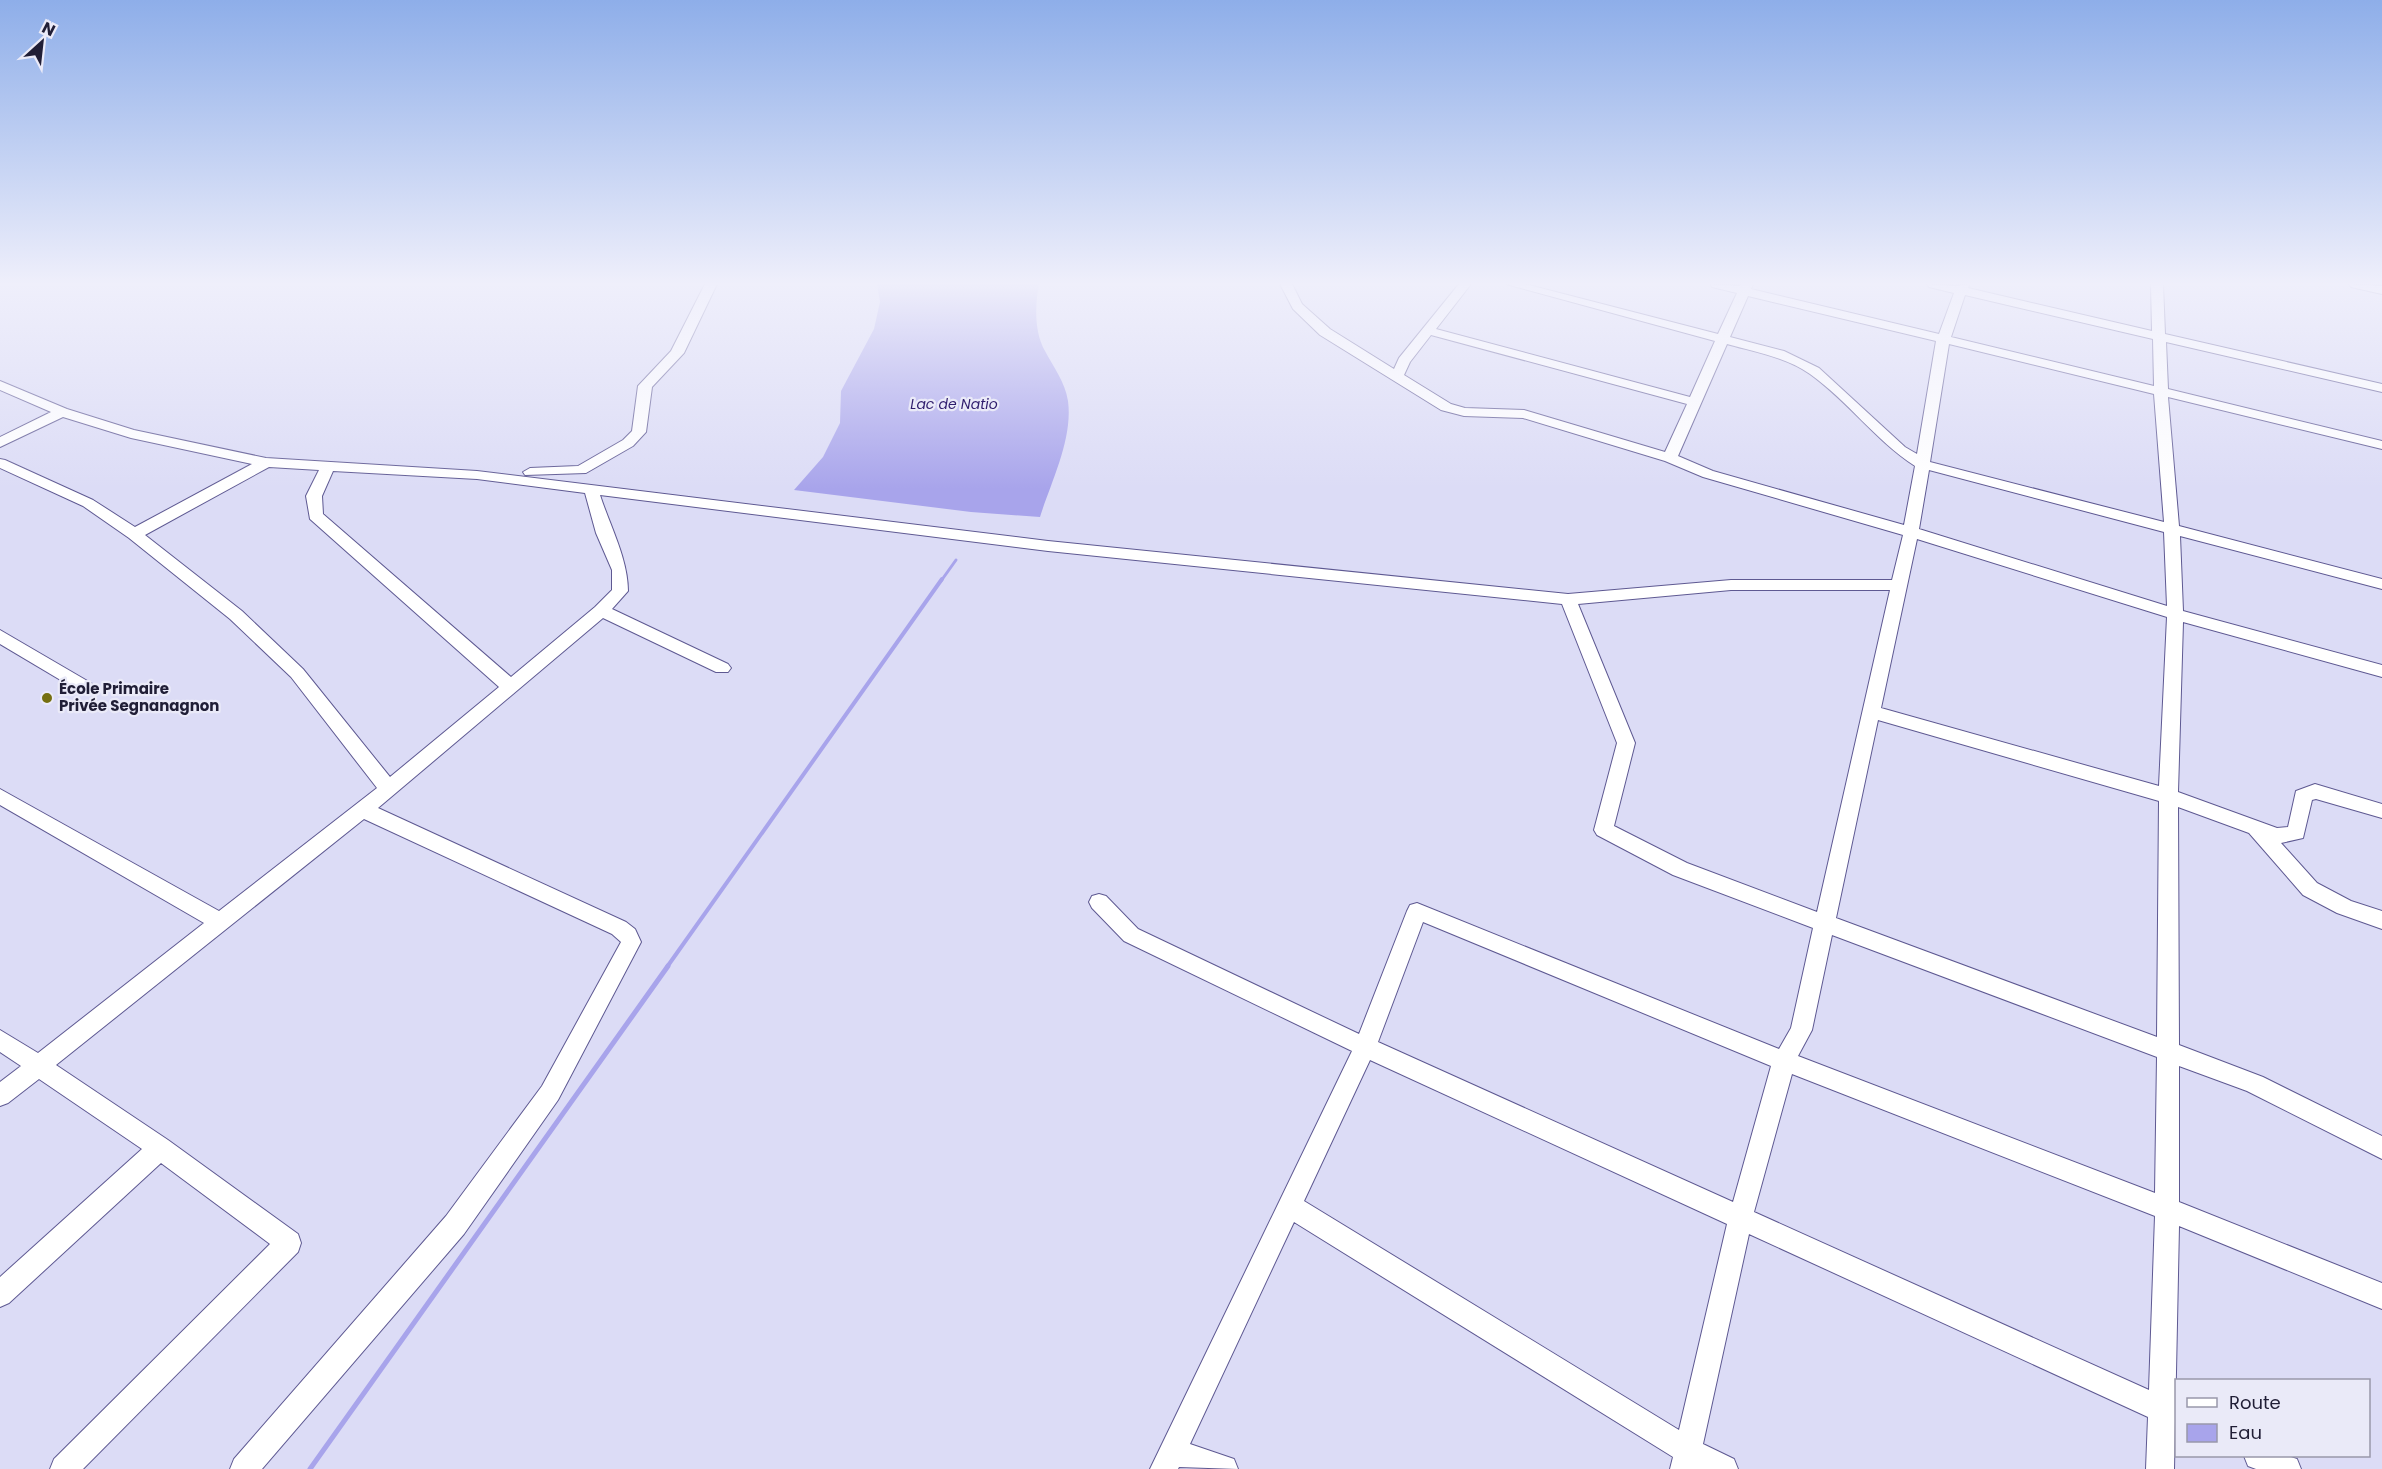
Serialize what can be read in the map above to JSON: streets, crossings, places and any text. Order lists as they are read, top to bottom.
{
  "water": ["Lac de Natio"],
  "places": ["École Primaire Privée Segnanagnon"],
  "legend": ["Route", "Eau"],
  "north": "top right"
}
